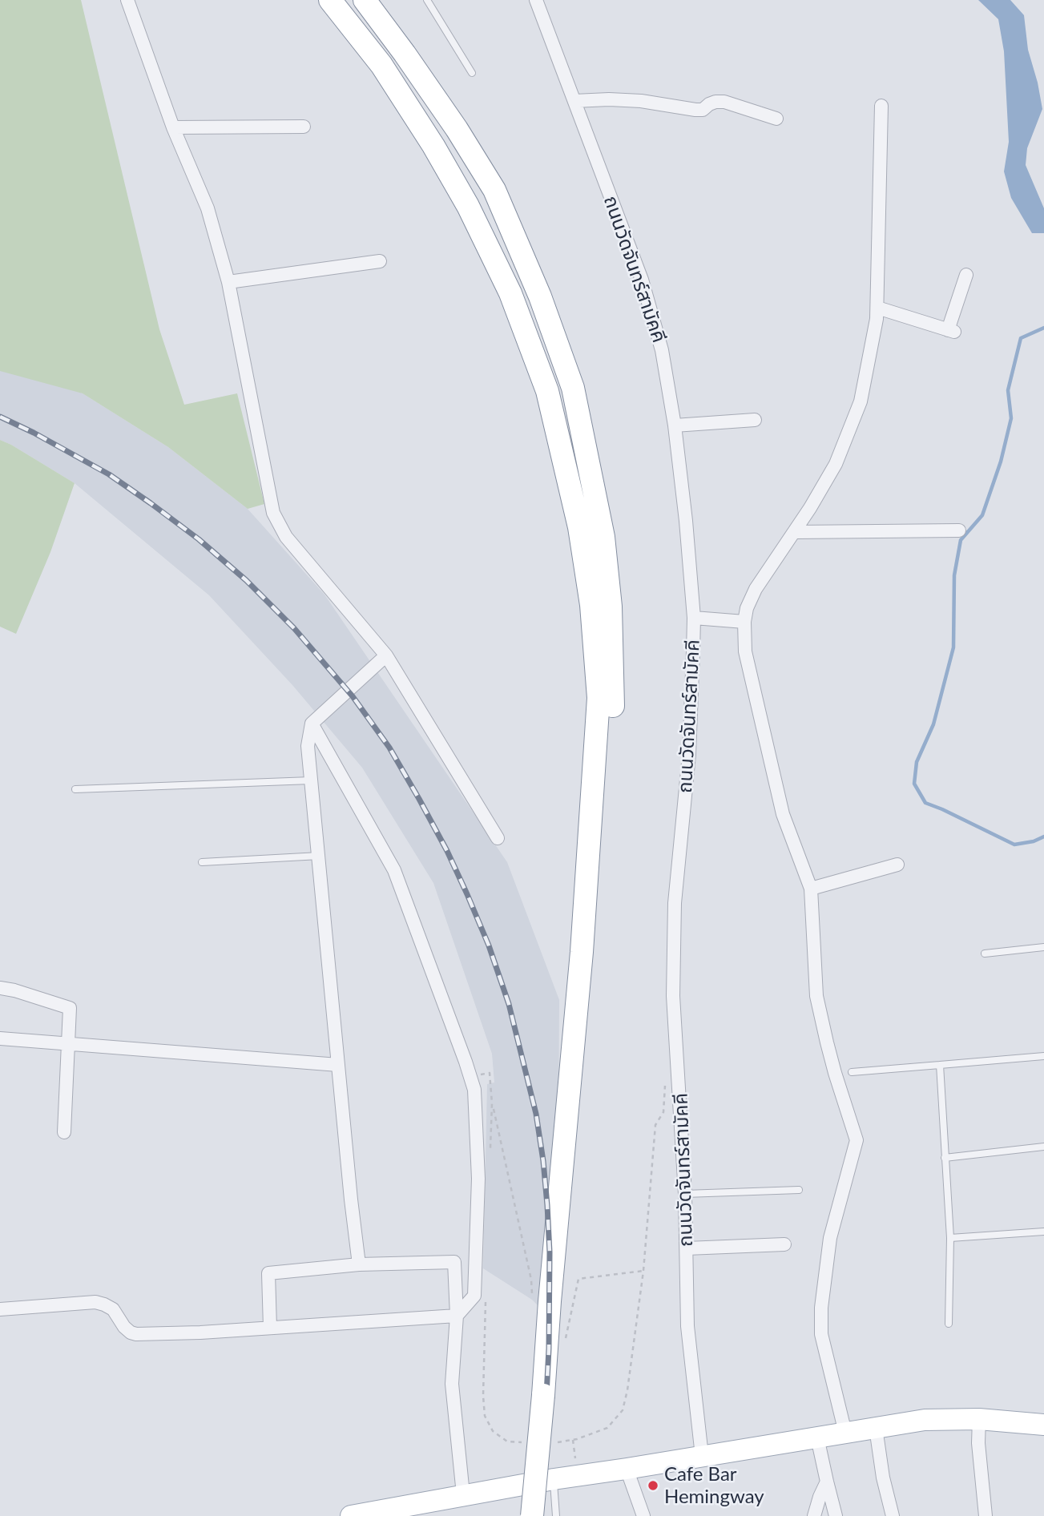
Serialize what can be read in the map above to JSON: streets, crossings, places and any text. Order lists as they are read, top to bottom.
{
  "streets": {
    "street": ["ถนนวัดจันทร์สามัคคี"]
  },
  "places": ["Cafe Bar Hemingway"]
}
